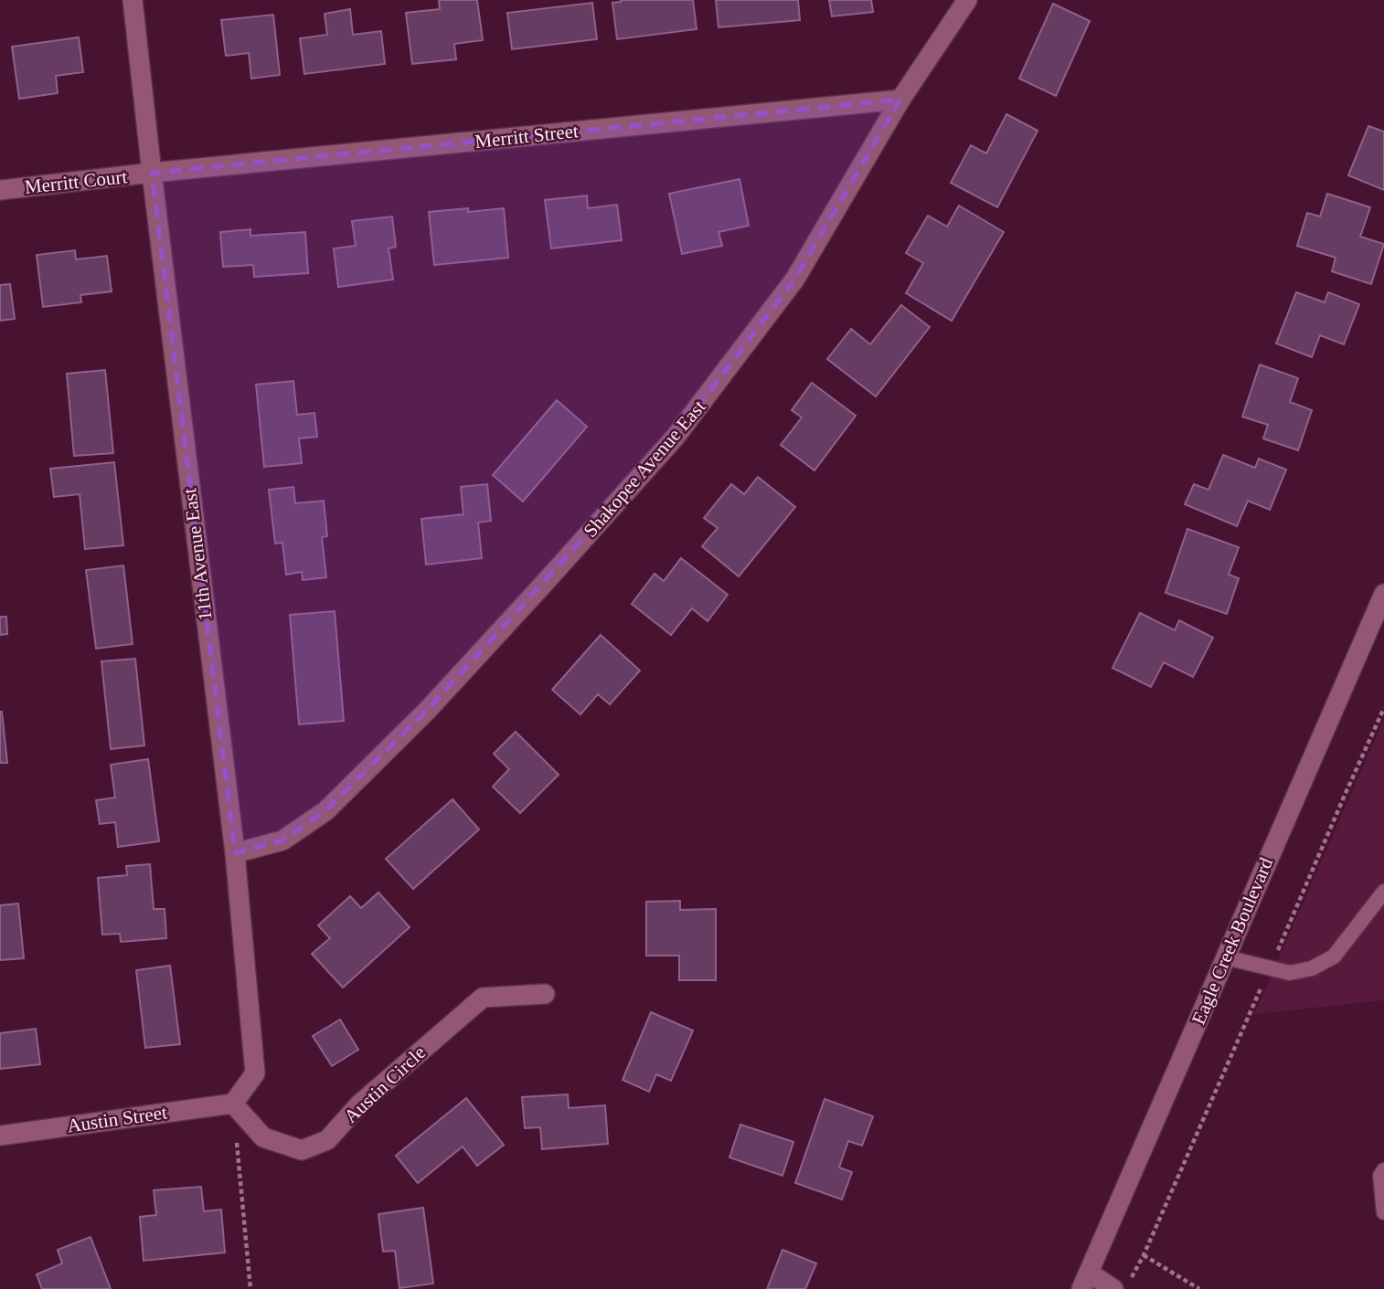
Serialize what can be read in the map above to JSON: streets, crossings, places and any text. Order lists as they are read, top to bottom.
{
  "streets": {
    "street": [
      "Merritt Street",
      "Merritt Court",
      "Shakopee Avenue East",
      "11th Avenue East",
      "Eagle Creek Boulevard",
      "Austin Circle",
      "Austin Street"
    ]
  },
  "crossings": [
    ["Merritt Street", "Merritt Court"],
    ["Merritt Street", "Shakopee Avenue East"],
    ["Merritt Street", "11th Avenue East"],
    ["Merritt Court", "11th Avenue East"],
    ["Shakopee Avenue East", "11th Avenue East"],
    ["11th Avenue East", "Austin Circle"],
    ["11th Avenue East", "Austin Street"],
    ["Austin Circle", "Austin Street"]
  ]
}
